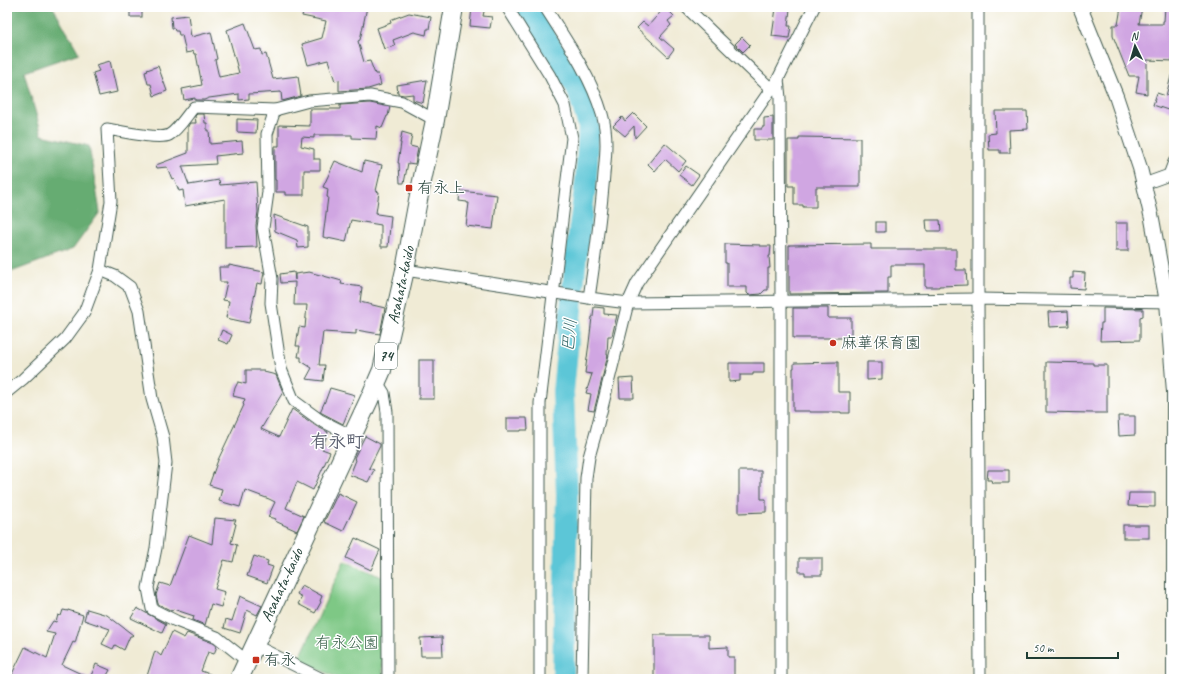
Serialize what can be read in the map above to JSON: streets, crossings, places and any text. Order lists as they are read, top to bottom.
{
  "streets": {
    "main road": ["Asahata-kaido", "74"]
  },
  "districts": ["有永町"],
  "water": ["巴川"],
  "parks": ["有永公園"],
  "places": {
    "transit": ["有永上", "有永"],
    "other": ["麻華保育園"]
  },
  "scale_bar": "50 m",
  "north": "top"
}
